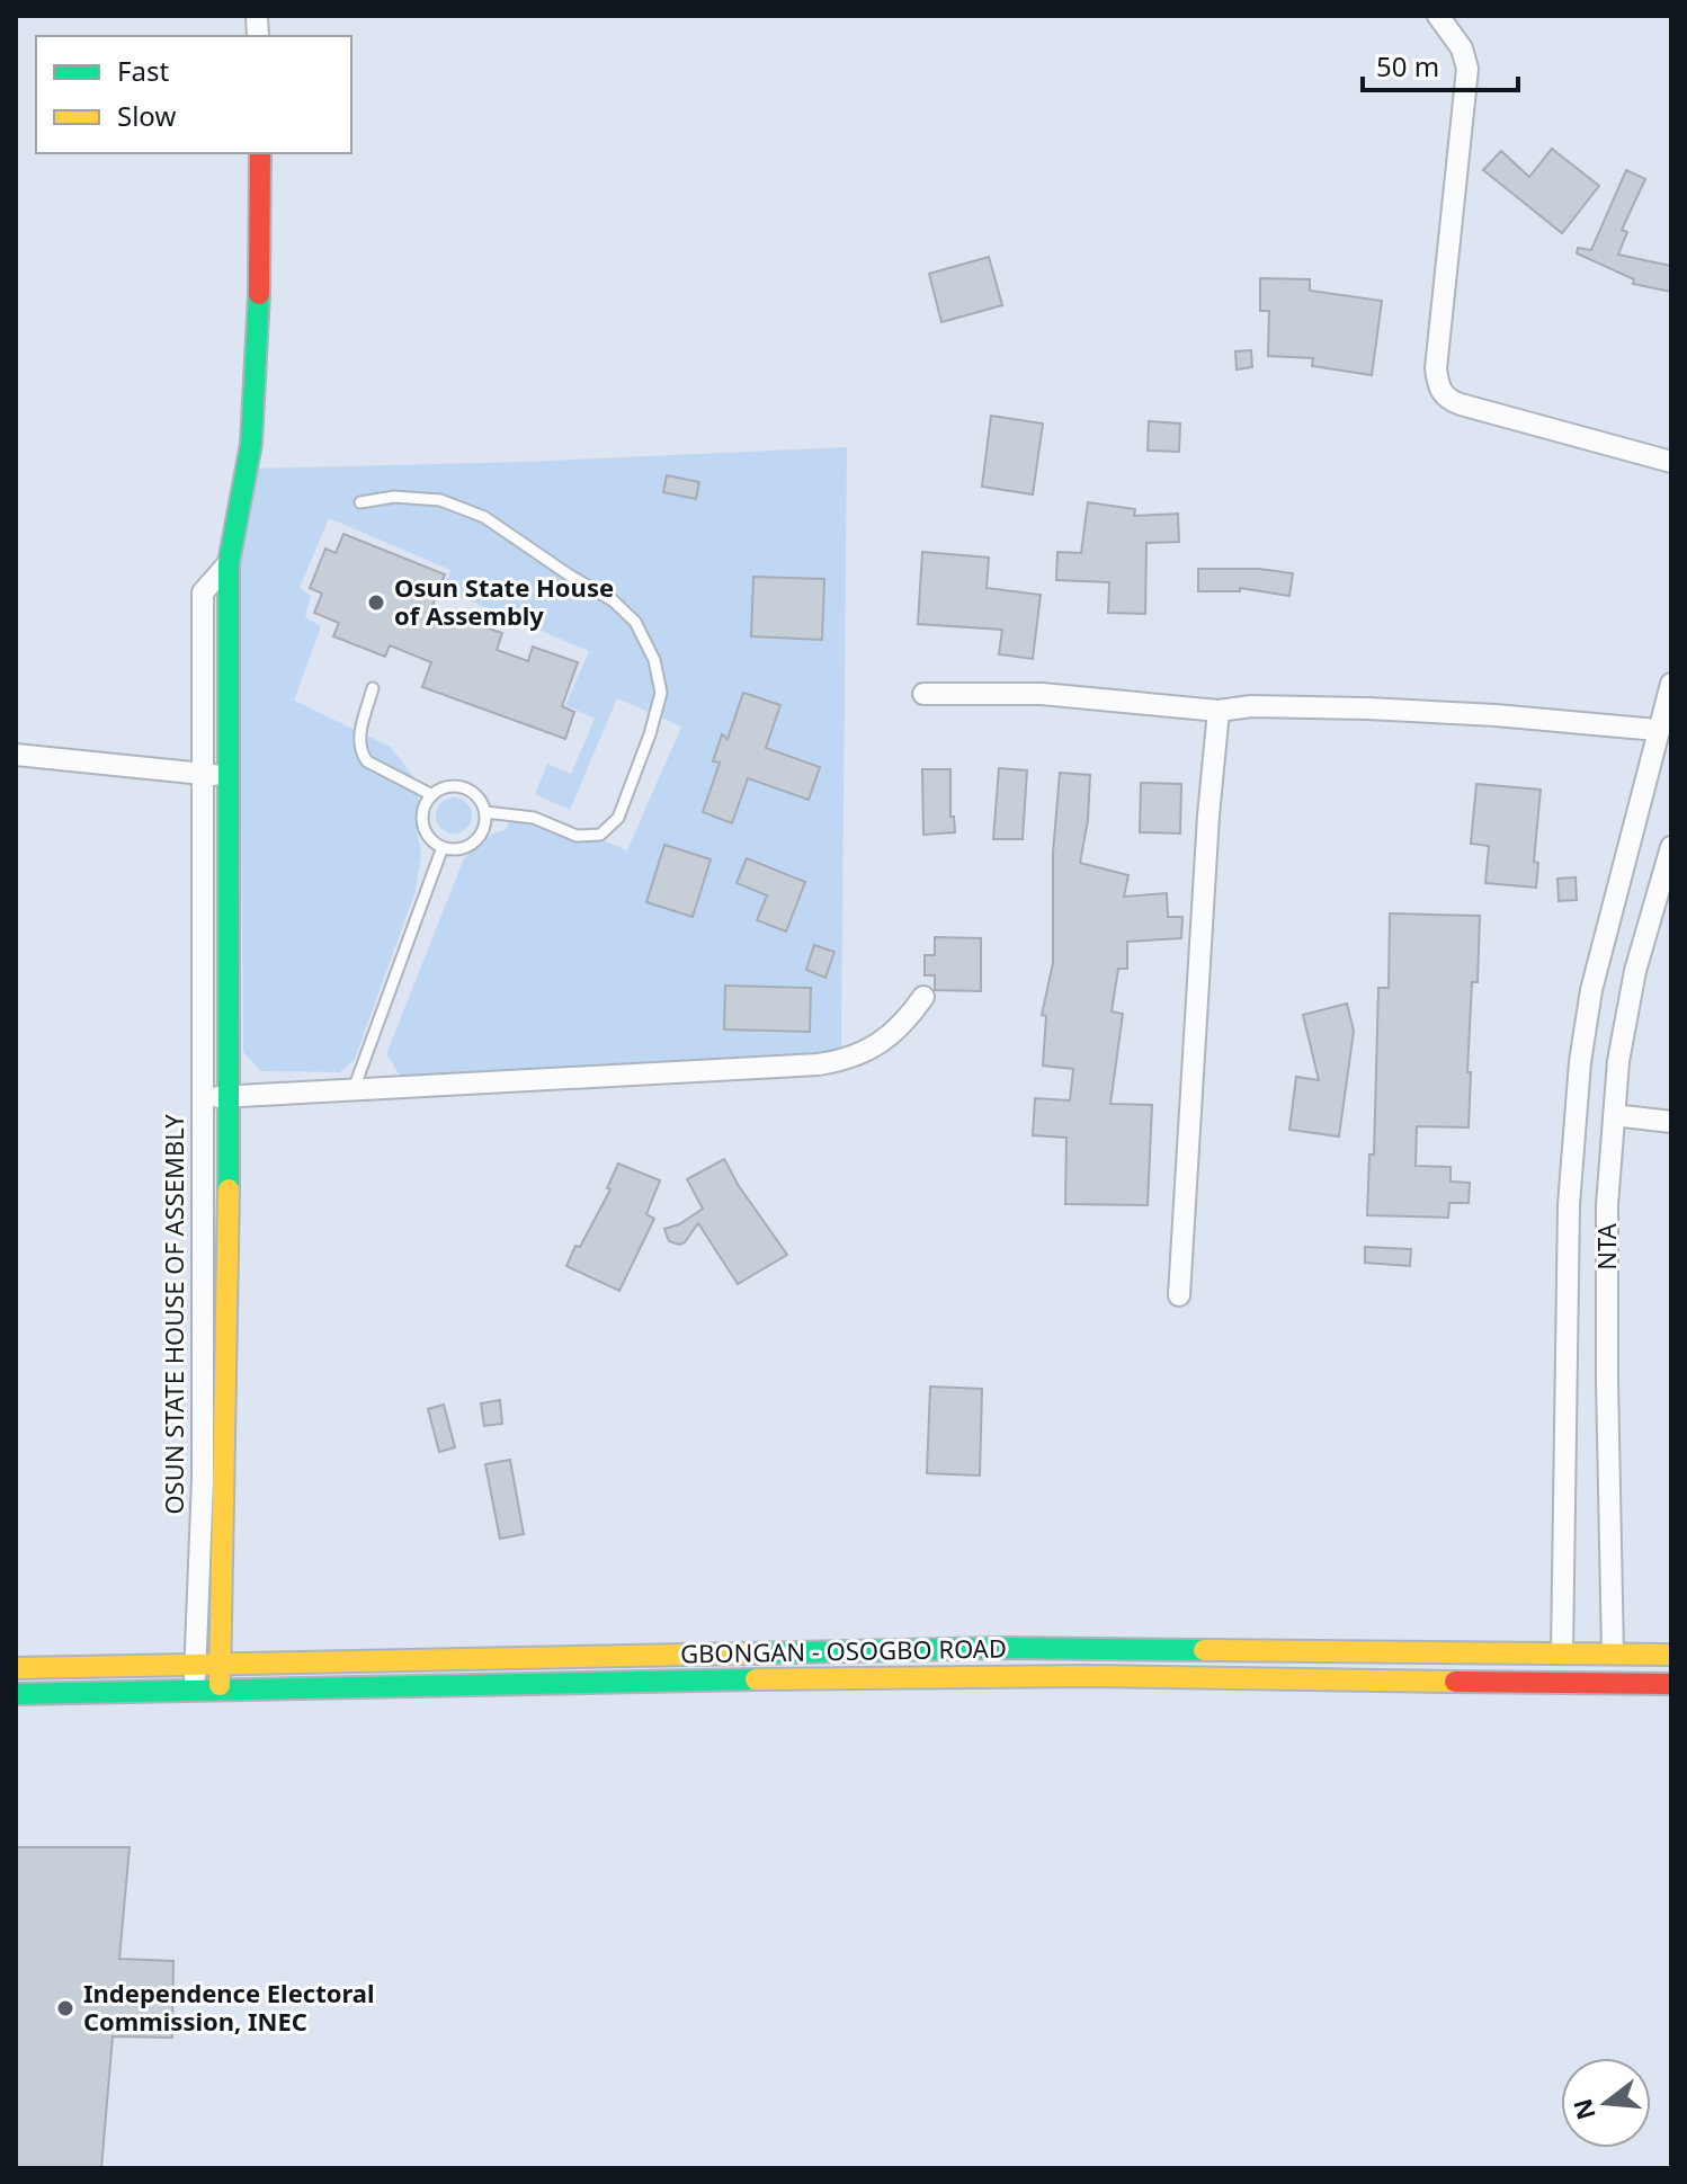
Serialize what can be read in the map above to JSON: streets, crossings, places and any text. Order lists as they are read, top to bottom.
{
  "streets": {
    "main road": ["OSUN STATE HOUSE OF ASSEMBLY", "GBONGAN - OSOGBO ROAD"],
    "street": ["NTA"]
  },
  "crossings": [
    ["NTA", "GBONGAN - OSOGBO ROAD"],
    ["OSUN STATE HOUSE OF ASSEMBLY", "GBONGAN - OSOGBO ROAD"]
  ],
  "places": ["Osun State House of Assembly", "Independence Electoral Commission, INEC"],
  "legend": ["Fast", "Slow"],
  "scale_bar": "50 m",
  "north": "left"
}
